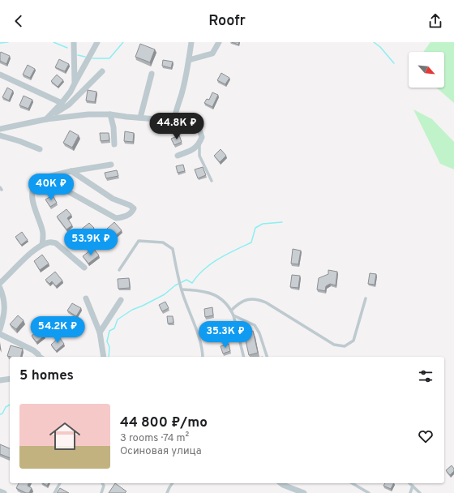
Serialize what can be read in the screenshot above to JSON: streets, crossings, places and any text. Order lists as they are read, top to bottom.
{
  "north": "bottom right",
  "page": {
    "header": "Roofr",
    "price": [
      "44.8K ₽",
      "40K ₽",
      "53.9K ₽",
      "54.2K ₽",
      "35.3K ₽"
    ],
    "heading": "5 homes",
    "list": [
      {
        "name": "44 800 ₽/mo",
        "note": "3 rooms · 74 m² · Осиновая улица"
      }
    ]
  }
}
